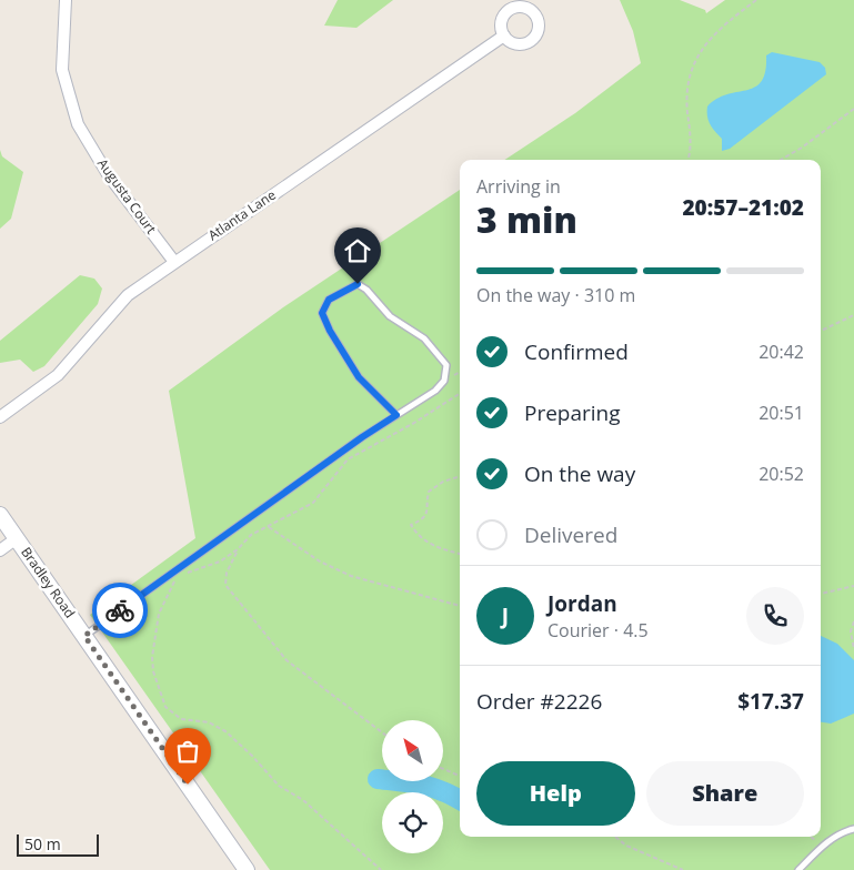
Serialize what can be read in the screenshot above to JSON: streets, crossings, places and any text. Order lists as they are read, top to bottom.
{
  "streets": {
    "street": ["Augusta Court", "Atlanta Lane", "Bradley Road"]
  },
  "crossings": [
    ["Augusta Court", "Atlanta Lane"]
  ],
  "scale_bar": "50 m",
  "north": "top left",
  "page": {
    "heading": ["3 min", "Arriving in", "20:57–21:02"],
    "panel": [
      "Jordan",
      "Courier · 4.5",
      "Order #2226",
      "$17.37"
    ],
    "bar": "On the way · 310 m",
    "list": [
      ["Confirmed", "20:42"],
      ["Preparing", "20:51"],
      ["On the way", "20:52"],
      "Delivered"
    ],
    "round": "J",
    "buttons": ["Help", "Share"],
    "scale": "50 m"
  }
}
